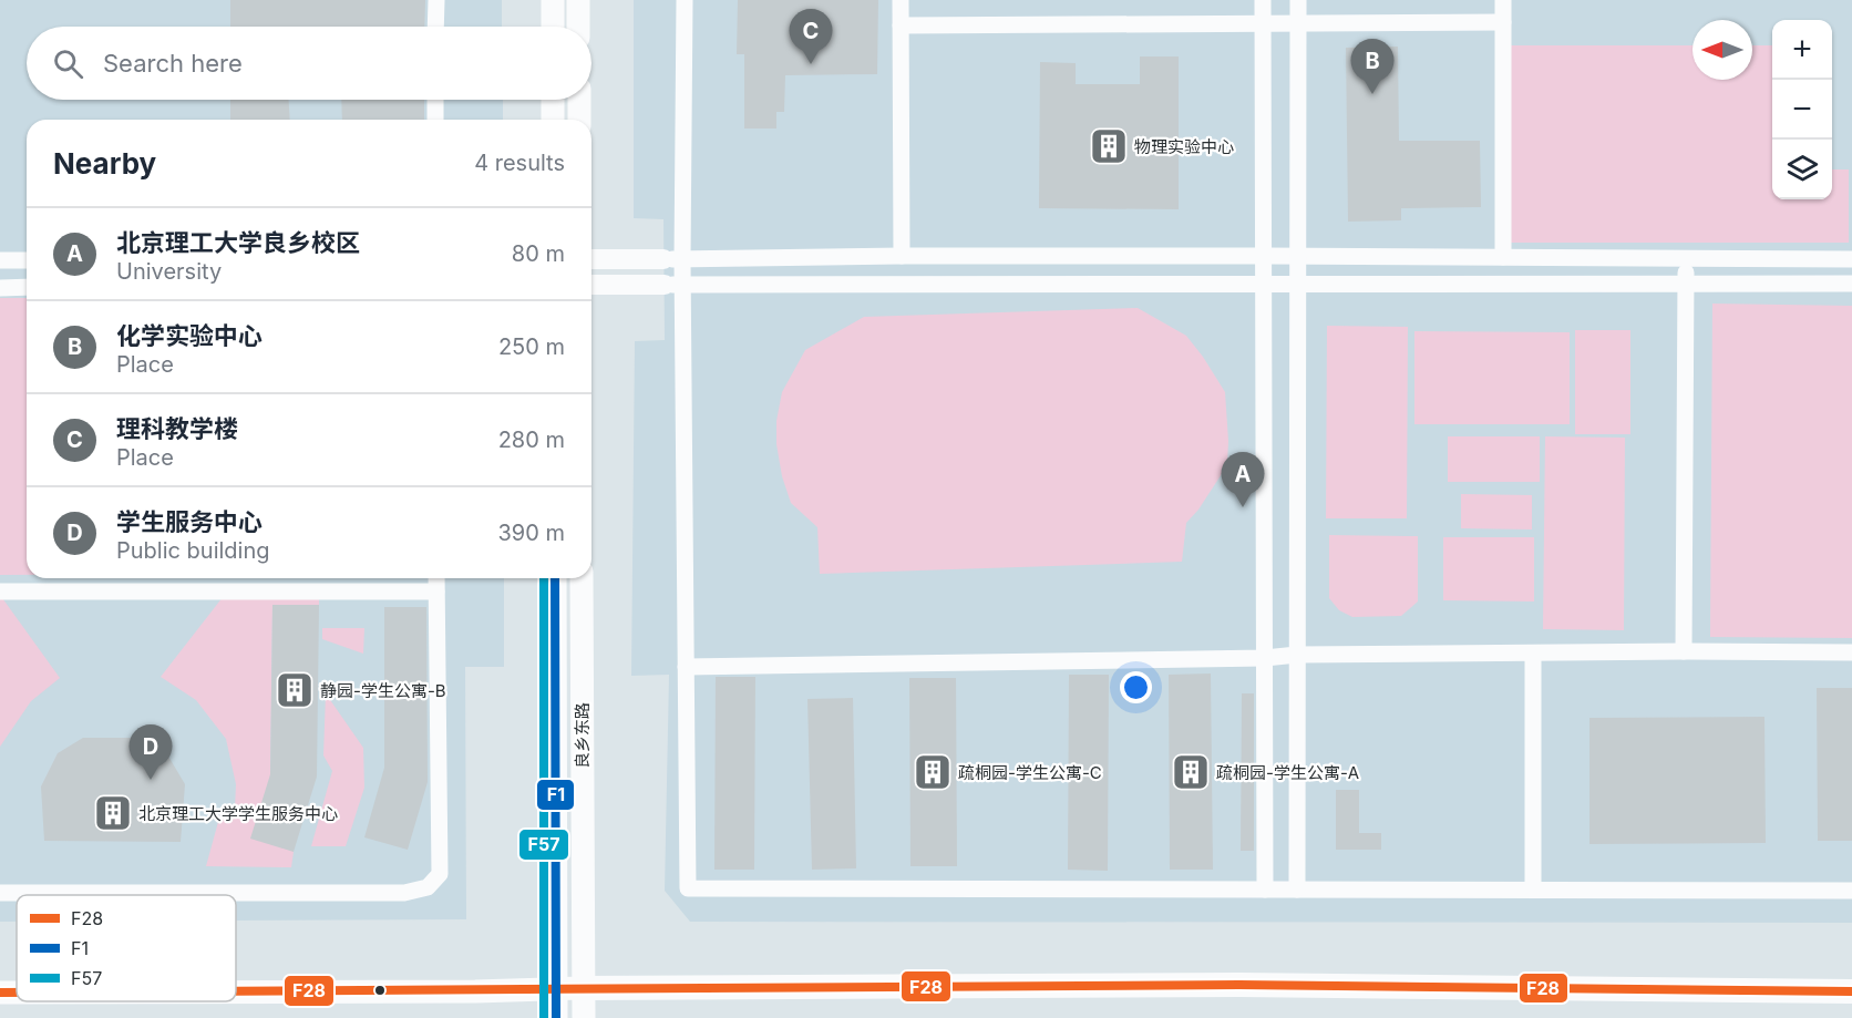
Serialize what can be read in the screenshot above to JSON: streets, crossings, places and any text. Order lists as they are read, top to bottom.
{
  "streets": {
    "main road": ["良乡东路"]
  },
  "places": {
    "building": [
      "物理实验中心",
      "静园-学生公寓-B",
      "疏桐园-学生公寓-C",
      "疏桐园-学生公寓-A",
      "北京理工大学学生服务中心"
    ]
  },
  "lines": ["transit line F1", "transit line F57", "transit line F28"],
  "legend": ["F28", "F1", "F57"],
  "north": "left",
  "page": {
    "pins": [
      "C",
      "B",
      "A",
      "D"
    ],
    "map_buttons": ["+", "−"],
    "search": "Search here",
    "heading": ["Nearby", "4 results"],
    "list": [
      {
        "mark": "A",
        "name": "北京理工大学良乡校区",
        "note": "University",
        "value": "80 m"
      },
      {
        "mark": "B",
        "name": "化学实验中心",
        "note": "Place",
        "value": "250 m"
      },
      {
        "mark": "C",
        "name": "理科教学楼",
        "note": "Place",
        "value": "280 m"
      },
      {
        "mark": "D",
        "name": "学生服务中心",
        "note": "Public building",
        "value": "390 m"
      }
    ]
  }
}
